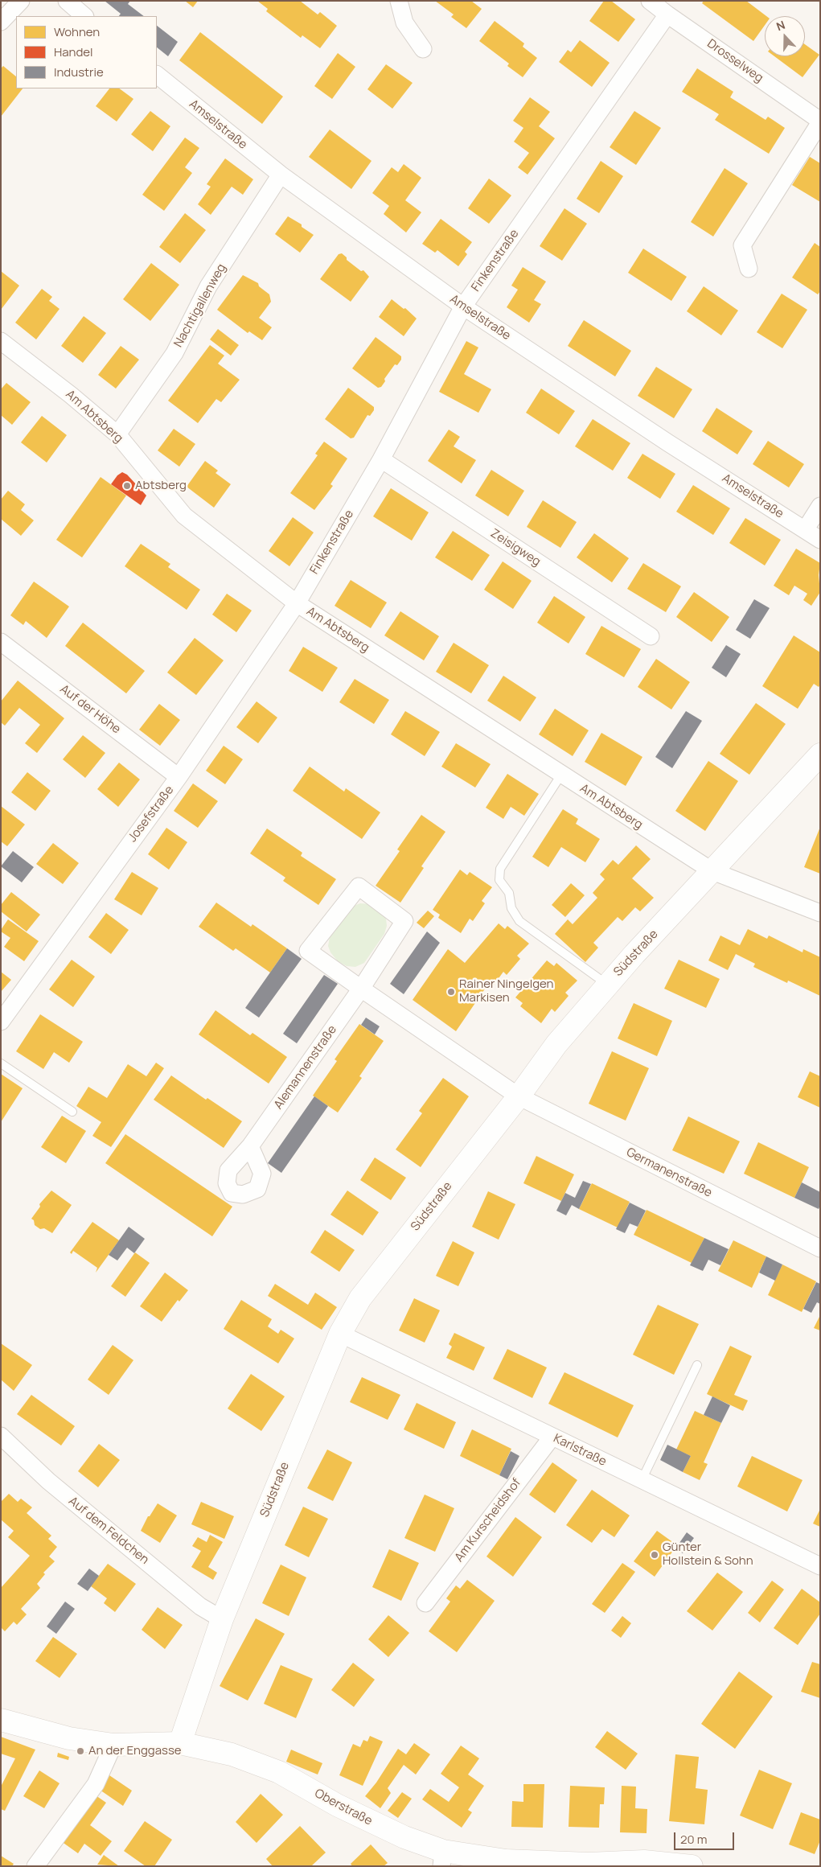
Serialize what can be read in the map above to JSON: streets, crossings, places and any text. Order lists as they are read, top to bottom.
{
  "streets": {
    "street": [
      "Drosselweg",
      "Amselstraße",
      "Finkenstraße",
      "Nachtigallenweg",
      "Am Abtsberg",
      "Zeisigweg",
      "Auf der Höhe",
      "Josefstraße",
      "Südstraße",
      "Alemannenstraße",
      "Germanenstraße",
      "Karlstraße",
      "Am Kurscheidshof",
      "Auf dem Feldchen",
      "Oberstraße"
    ]
  },
  "crossings": [
    ["Drosselweg", "Finkenstraße"],
    ["Amselstraße", "Finkenstraße"],
    ["Amselstraße", "Nachtigallenweg"],
    ["Finkenstraße", "Am Abtsberg"],
    ["Finkenstraße", "Zeisigweg"],
    ["Finkenstraße", "Josefstraße"],
    ["Nachtigallenweg", "Am Abtsberg"],
    ["Am Abtsberg", "Josefstraße"],
    ["Am Abtsberg", "Südstraße"],
    ["Auf der Höhe", "Josefstraße"],
    ["Südstraße", "Alemannenstraße"],
    ["Südstraße", "Germanenstraße"],
    ["Südstraße", "Karlstraße"],
    ["Südstraße", "Auf dem Feldchen"],
    ["Südstraße", "Oberstraße"],
    ["Alemannenstraße", "Germanenstraße"],
    ["Karlstraße", "Am Kurscheidshof"]
  ],
  "places": [
    "Abtsberg",
    "Rainer Ningelgen Markisen",
    "Günter Hollstein & Sohn",
    "An der Enggasse"
  ],
  "legend": ["Wohnen", "Handel", "Industrie"],
  "scale_bar": "20 m",
  "north": "top"
}
